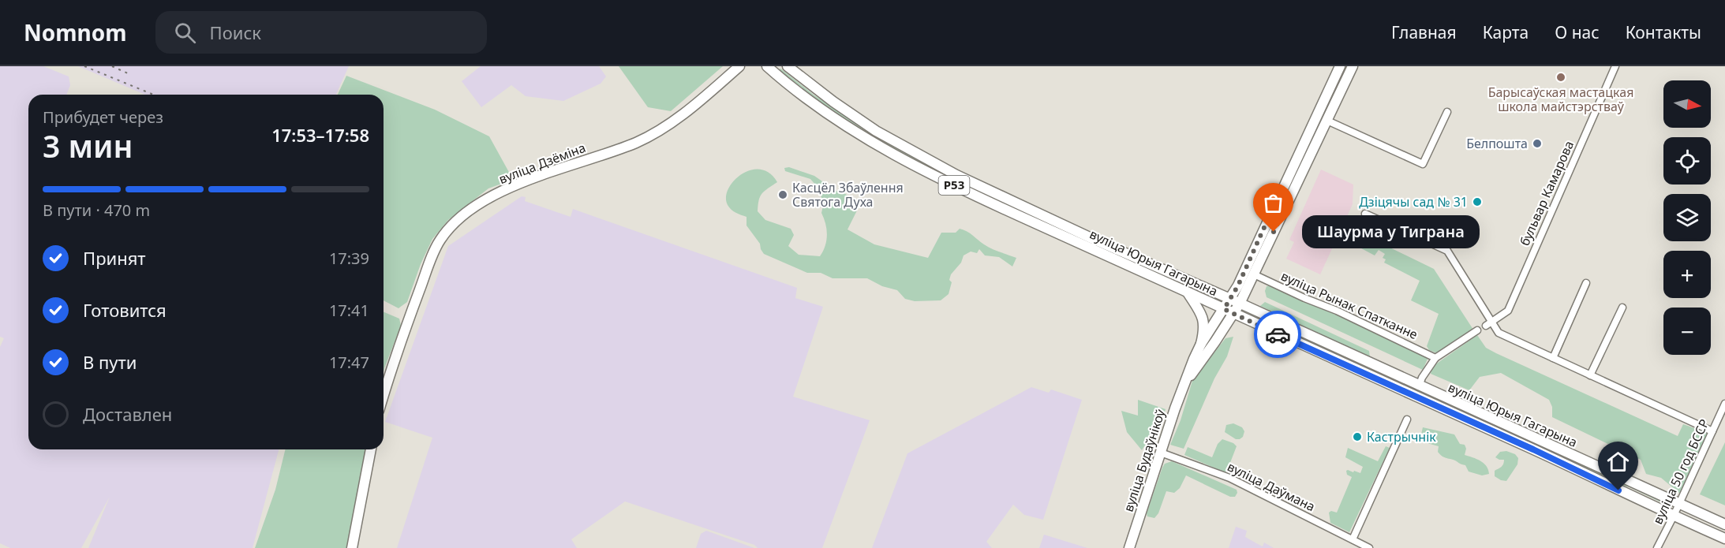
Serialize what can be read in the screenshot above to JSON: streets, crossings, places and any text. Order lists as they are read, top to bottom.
{
  "streets": {
    "main road": [
      "вуліца Дзёміна",
      "Р53",
      "вуліца Юрыя Гагарына",
      "вуліца Будаўнікоў"
    ],
    "street": [
      "бульвар Камарова",
      "вуліца Рынак Спатканне",
      "вуліца 50 год БССР",
      "вуліца Даўмана"
    ]
  },
  "crossings": [
    ["вуліца Юрыя Гагарына", "вуліца Будаўнікоў"],
    ["вуліца Юрыя Гагарына", "вуліца 50 год БССР"],
    ["вуліца Рынак Спатканне", "вуліца Будаўнікоў"],
    ["вуліца Будаўнікоў", "вуліца Даўмана"]
  ],
  "places": [
    "Барысаўская мастацкая школа майстэрстваў",
    "Белпошта",
    "Касцёл Збаўлення Святога Духа",
    "Дзіцячы сад № 31",
    "Шаурма у Тиграна",
    "Кастрычнік"
  ],
  "north": "right",
  "page": {
    "header": "Nomnom",
    "search": "Поиск",
    "nav": [
      "Главная",
      "Карта",
      "О нас",
      "Контакты"
    ],
    "map_buttons": ["+", "−"],
    "heading": ["3 мин", "Прибудет через", "17:53–17:58"],
    "bar": "В пути · 470 m",
    "bubble": "Шаурма у Тиграна",
    "list": [
      ["Принят", "17:39"],
      ["Готовится", "17:41"],
      ["В пути", "17:47"],
      "Доставлен"
    ]
  }
}
